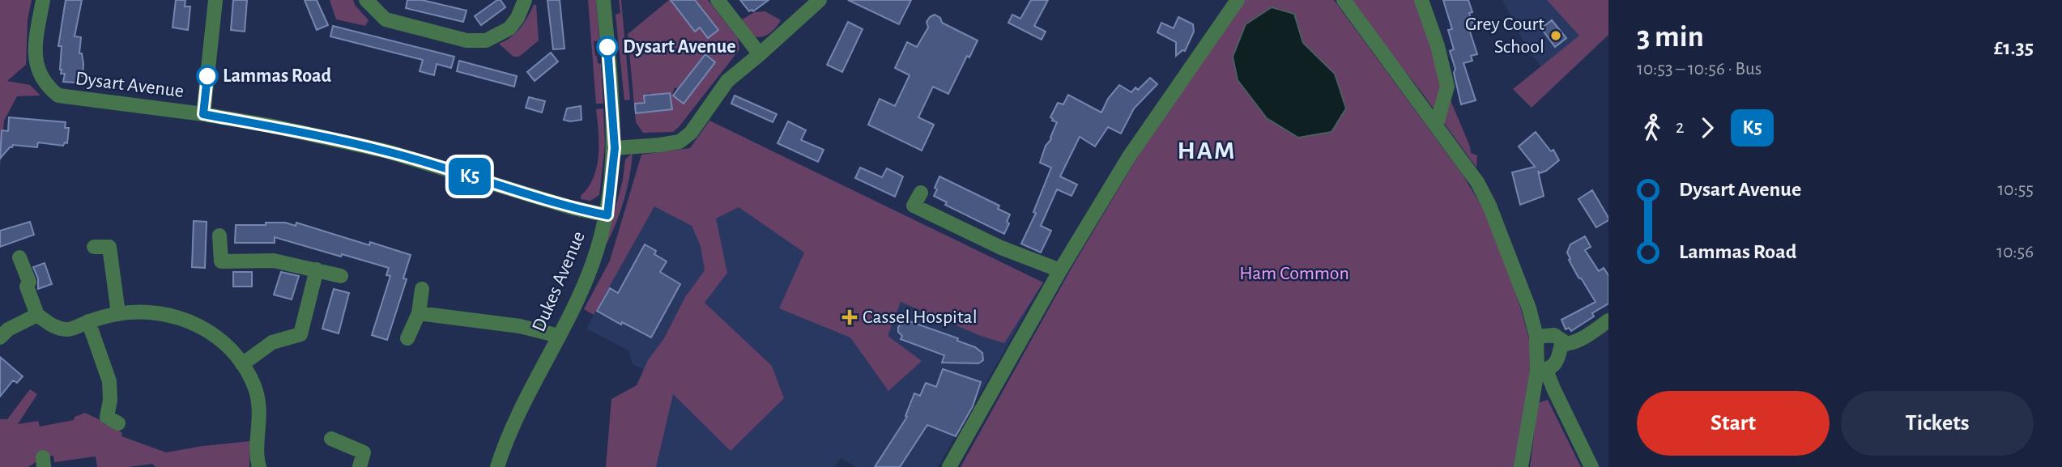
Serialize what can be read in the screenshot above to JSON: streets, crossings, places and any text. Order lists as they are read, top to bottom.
{
  "streets": {
    "street": ["Dysart Avenue", "Dukes Avenue"]
  },
  "crossings": [
    ["Dysart Avenue", "Dukes Avenue"]
  ],
  "districts": ["HAM"],
  "parks": ["Ham Common"],
  "places": {
    "other": ["Grey Court School", "Dysart Avenue", "Lammas Road"],
    "health": ["Cassel Hospital"]
  },
  "lines": ["bus line K5"],
  "page": {
    "on_map": "K5",
    "heading": ["3 min", "10:53 – 10:56 · Bus", "£1.35"],
    "legs": ["2", "K5"],
    "list": [
      {
        "name": "Dysart Avenue",
        "value": "10:55"
      },
      {
        "name": "Lammas Road",
        "value": "10:56"
      }
    ],
    "buttons": ["Start", "Tickets"]
  }
}
